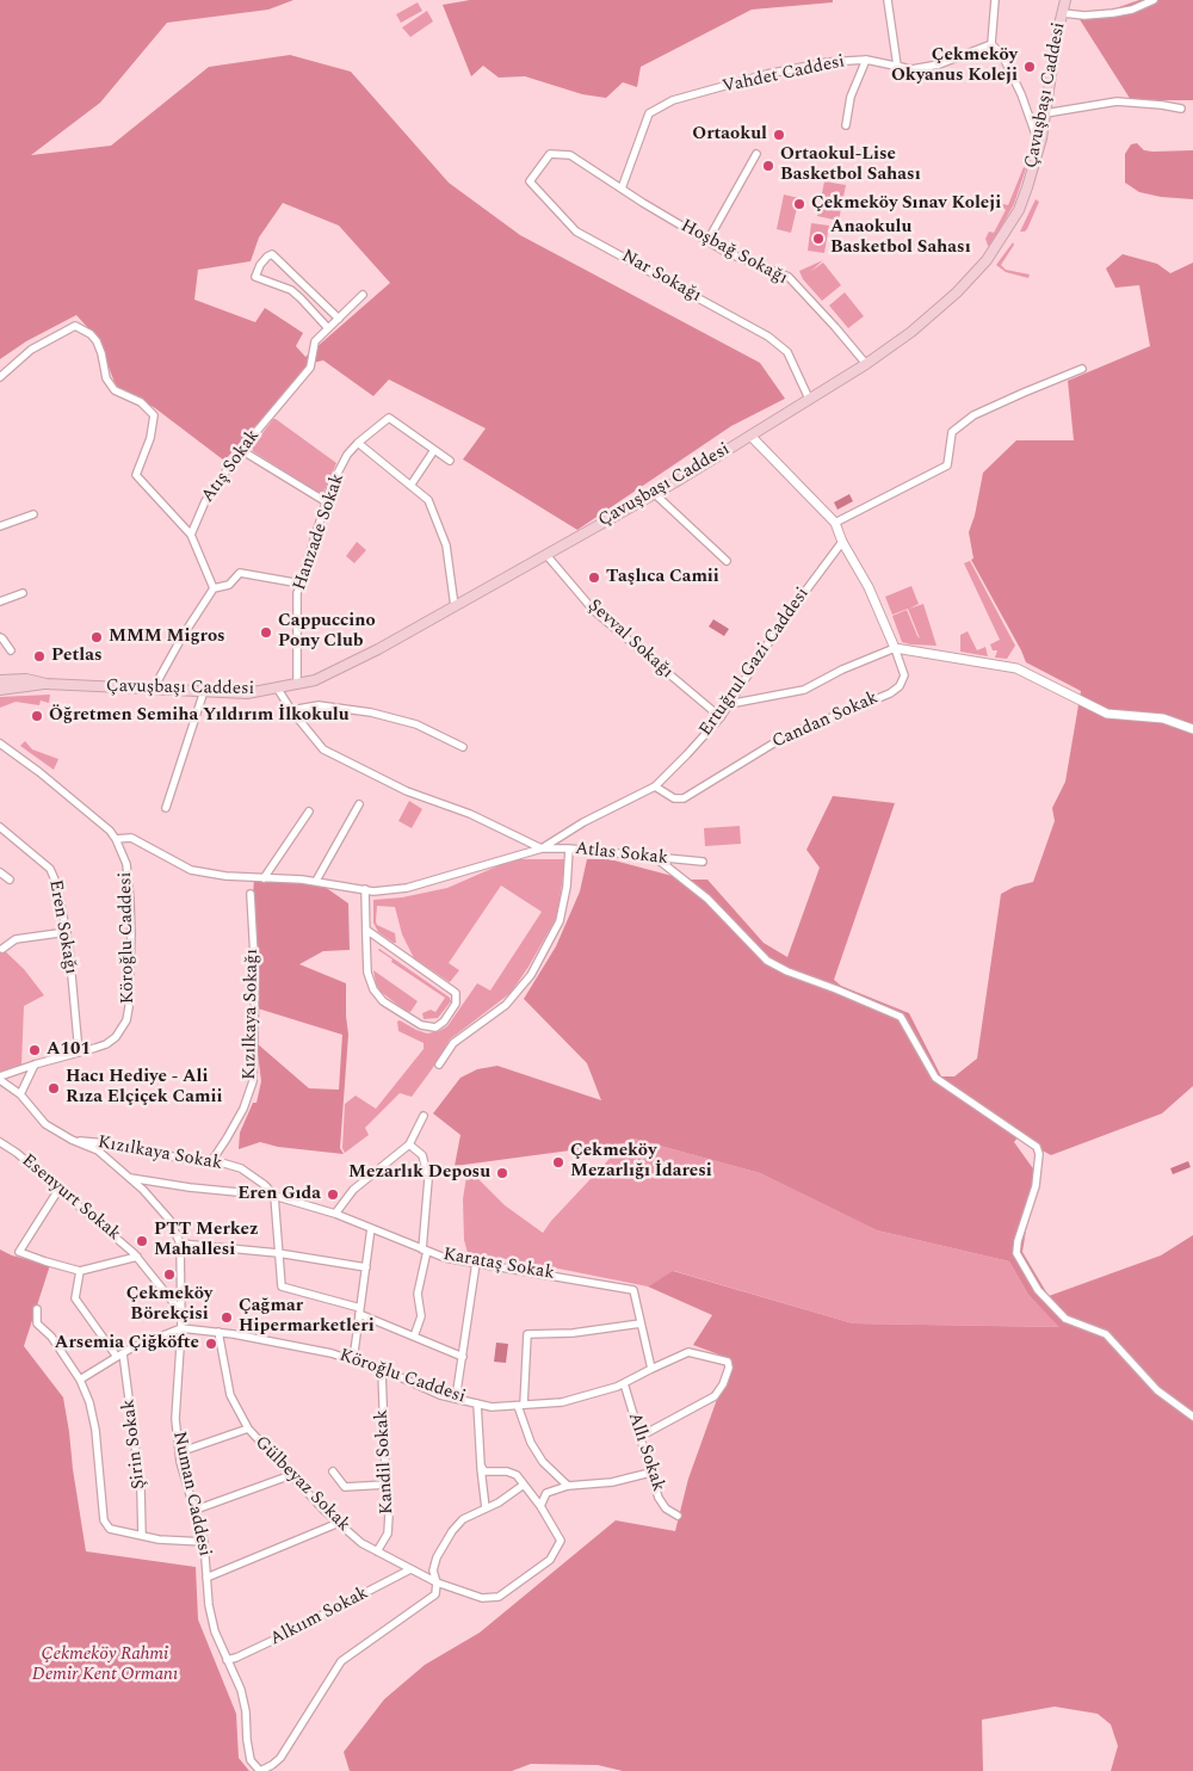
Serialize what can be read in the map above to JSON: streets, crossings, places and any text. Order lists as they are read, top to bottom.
{
  "streets": {
    "main road": ["Çavuşbaşı Caddesi"],
    "street": [
      "Vahdet Caddesi",
      "Hoşbağ Sokağı",
      "Nar Sokağı",
      "Atış Sokak",
      "Hanzade Sokak",
      "Şevval Sokağı",
      "Ertuğrul Gazi Caddesi",
      "Candan Sokak",
      "Atlas Sokak",
      "Eren Sokağı",
      "Köroğlu Caddesi",
      "Kızılkaya Sokağı",
      "Kızılkaya Sokak",
      "Esenyurt Sokak",
      "Karataş Sokak",
      "Şirin Sokak",
      "Allı Sokak",
      "Kandil Sokak",
      "Gülbeyaz Sokak",
      "Numan Caddesi",
      "Alkıım Sokak"
    ]
  },
  "crossings": [
    ["Vahdet Caddesi", "Hoşbağ Sokağı"],
    ["Çavuşbaşı Caddesi", "Hoşbağ Sokağı"],
    ["Çavuşbaşı Caddesi", "Nar Sokağı"],
    ["Çavuşbaşı Caddesi", "Hanzade Sokak"],
    ["Çavuşbaşı Caddesi", "Şevval Sokağı"],
    ["Hoşbağ Sokağı", "Nar Sokağı"],
    ["Şevval Sokağı", "Ertuğrul Gazi Caddesi"],
    ["Ertuğrul Gazi Caddesi", "Candan Sokak"],
    ["Ertuğrul Gazi Caddesi", "Atlas Sokak"],
    ["Ertuğrul Gazi Caddesi", "Köroğlu Caddesi"],
    ["Eren Sokağı", "Köroğlu Caddesi"],
    ["Köroğlu Caddesi", "Şirin Sokak"],
    ["Köroğlu Caddesi", "Allı Sokak"],
    ["Köroğlu Caddesi", "Kandil Sokak"],
    ["Köroğlu Caddesi", "Gülbeyaz Sokak"],
    ["Köroğlu Caddesi", "Numan Caddesi"],
    ["Kızılkaya Sokağı", "Kızılkaya Sokak"],
    ["Esenyurt Sokak", "Numan Caddesi"],
    ["Kandil Sokak", "Gülbeyaz Sokak"],
    ["Gülbeyaz Sokak", "Alkıım Sokak"],
    ["Numan Caddesi", "Alkıım Sokak"]
  ],
  "parks": ["Çekmeköy Rahmi Demir Kent Ormanı"],
  "places": [
    "Çekmeköy Okyanus Koleji",
    "Ortaokul",
    "Ortaokul-Lise Basketbol Sahası",
    "Çekmeköy Sınav Koleji",
    "Anaokulu Basketbol Sahası",
    "Taşlıca Camii",
    "Cappuccino Pony Club",
    "MMM Migros",
    "Petlas",
    "Öğretmen Semiha Yıldırım İlkokulu",
    "A101",
    "Hacı Hediye - Ali Rıza Elçiçek Camii",
    "Çekmeköy Mezarlığı İdaresi",
    "Mezarlık Deposu",
    "Eren Gıda",
    "PTT Merkez Mahallesi",
    "Çekmeköy Börekçisi",
    "Çağmar Hipermarketleri",
    "Arsemia Çiğköfte"
  ]
}
